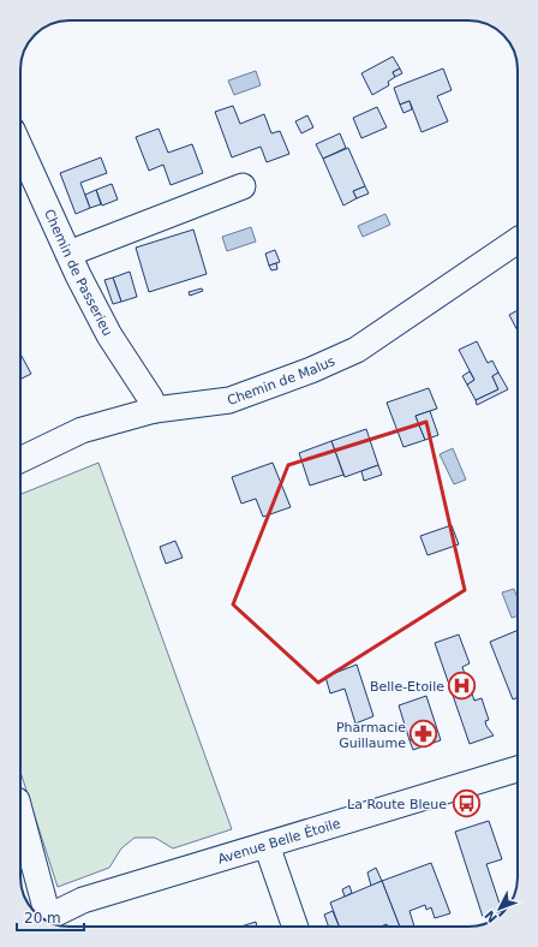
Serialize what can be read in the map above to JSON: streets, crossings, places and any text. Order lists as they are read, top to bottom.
{
  "streets": {
    "street": ["Chemin de Passerieu", "Chemin de Malus", "Avenue Belle Étoile"]
  },
  "crossings": [
    ["Chemin de Passerieu", "Chemin de Malus"]
  ],
  "places": {
    "hospital": ["Belle-Etoile"],
    "pharmacy": ["Pharmacie Guillaume"],
    "bus stop": ["La Route Bleue"]
  },
  "scale_bar": "20 m",
  "north": "bottom left"
}
